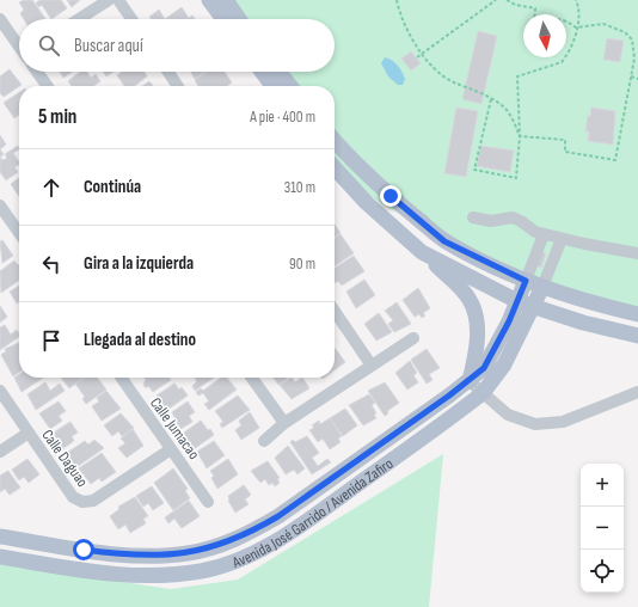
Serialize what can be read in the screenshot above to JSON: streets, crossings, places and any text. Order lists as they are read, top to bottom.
{
  "streets": {
    "main road": ["Avenida José Garrido / Avenida Zafiro"],
    "street": ["Calle Jumacao", "Calle Daguao"]
  },
  "crossings": [
    ["Calle Jumacao", "Calle Daguao"]
  ],
  "north": "bottom",
  "page": {
    "search": "Buscar aquí",
    "heading": ["5 min", "A pie · 400 m"],
    "list": [
      ["Continúa", "310 m"],
      ["Gira a la izquierda", "90 m"],
      "Llegada al destino"
    ],
    "map_buttons": ["+", "−"]
  }
}
